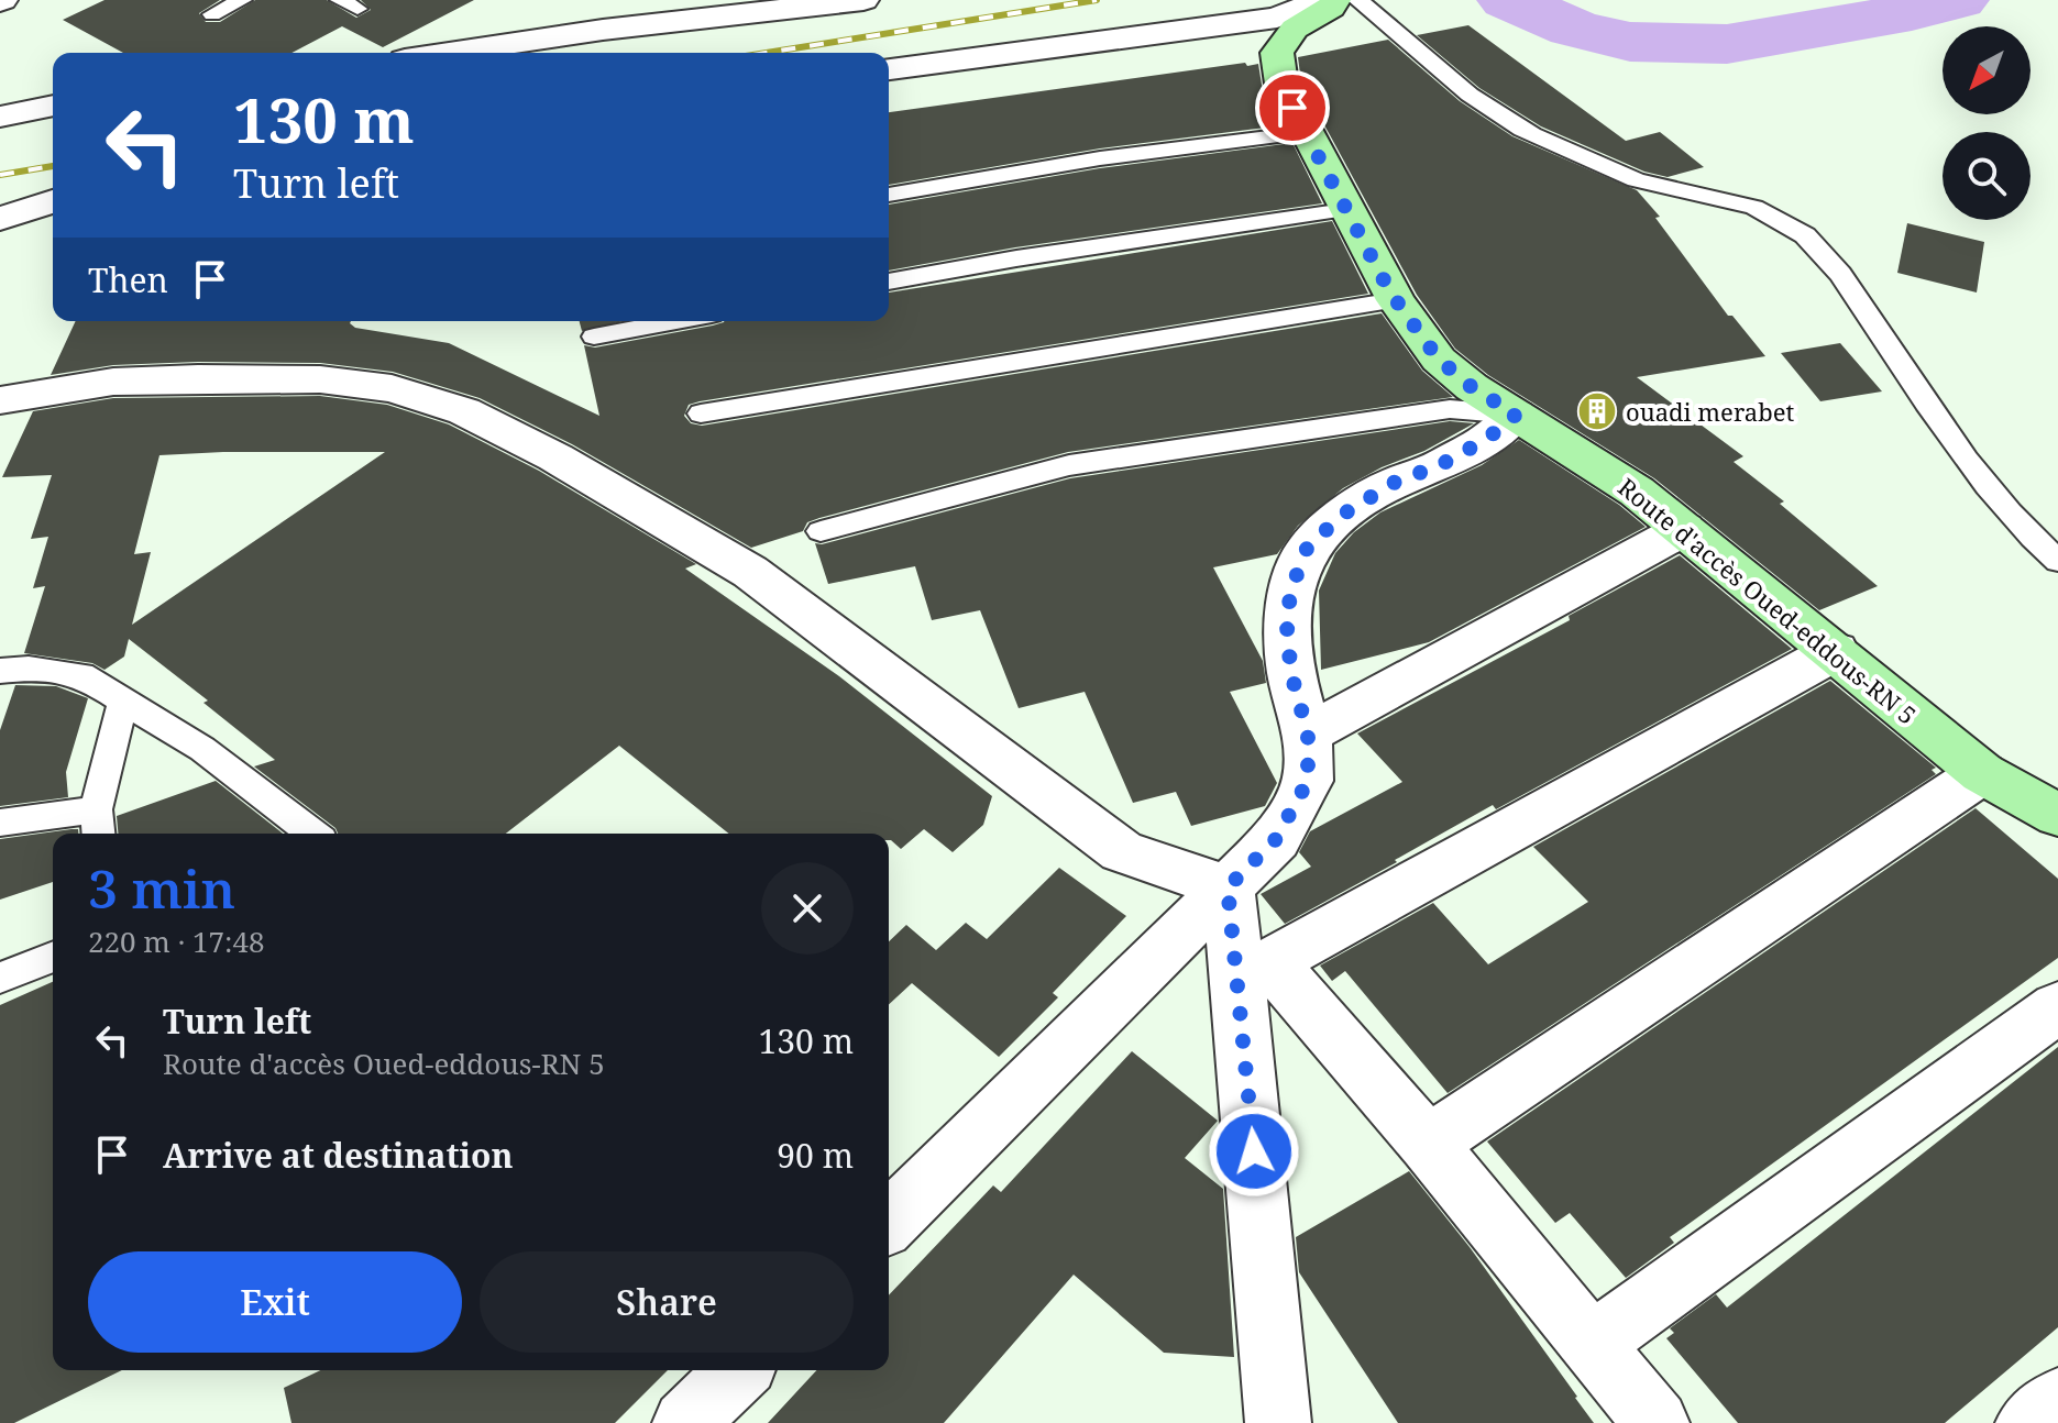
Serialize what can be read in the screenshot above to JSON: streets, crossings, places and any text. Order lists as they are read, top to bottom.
{
  "streets": {
    "main road": ["Route d'accès Oued-eddous-RN 5"]
  },
  "places": {
    "building": ["ouadi merabet"]
  },
  "north": "bottom left",
  "page": {
    "turn": ["130 m", "Turn left"],
    "then": "Then",
    "heading": ["3 min", "220 m · 17:48"],
    "list": [
      {
        "name": "Turn left",
        "note": "Route d'accès Oued-eddous-RN 5",
        "value": "130 m"
      },
      {
        "name": "Arrive at destination",
        "value": "90 m"
      }
    ],
    "buttons": ["Exit", "Share"]
  }
}
